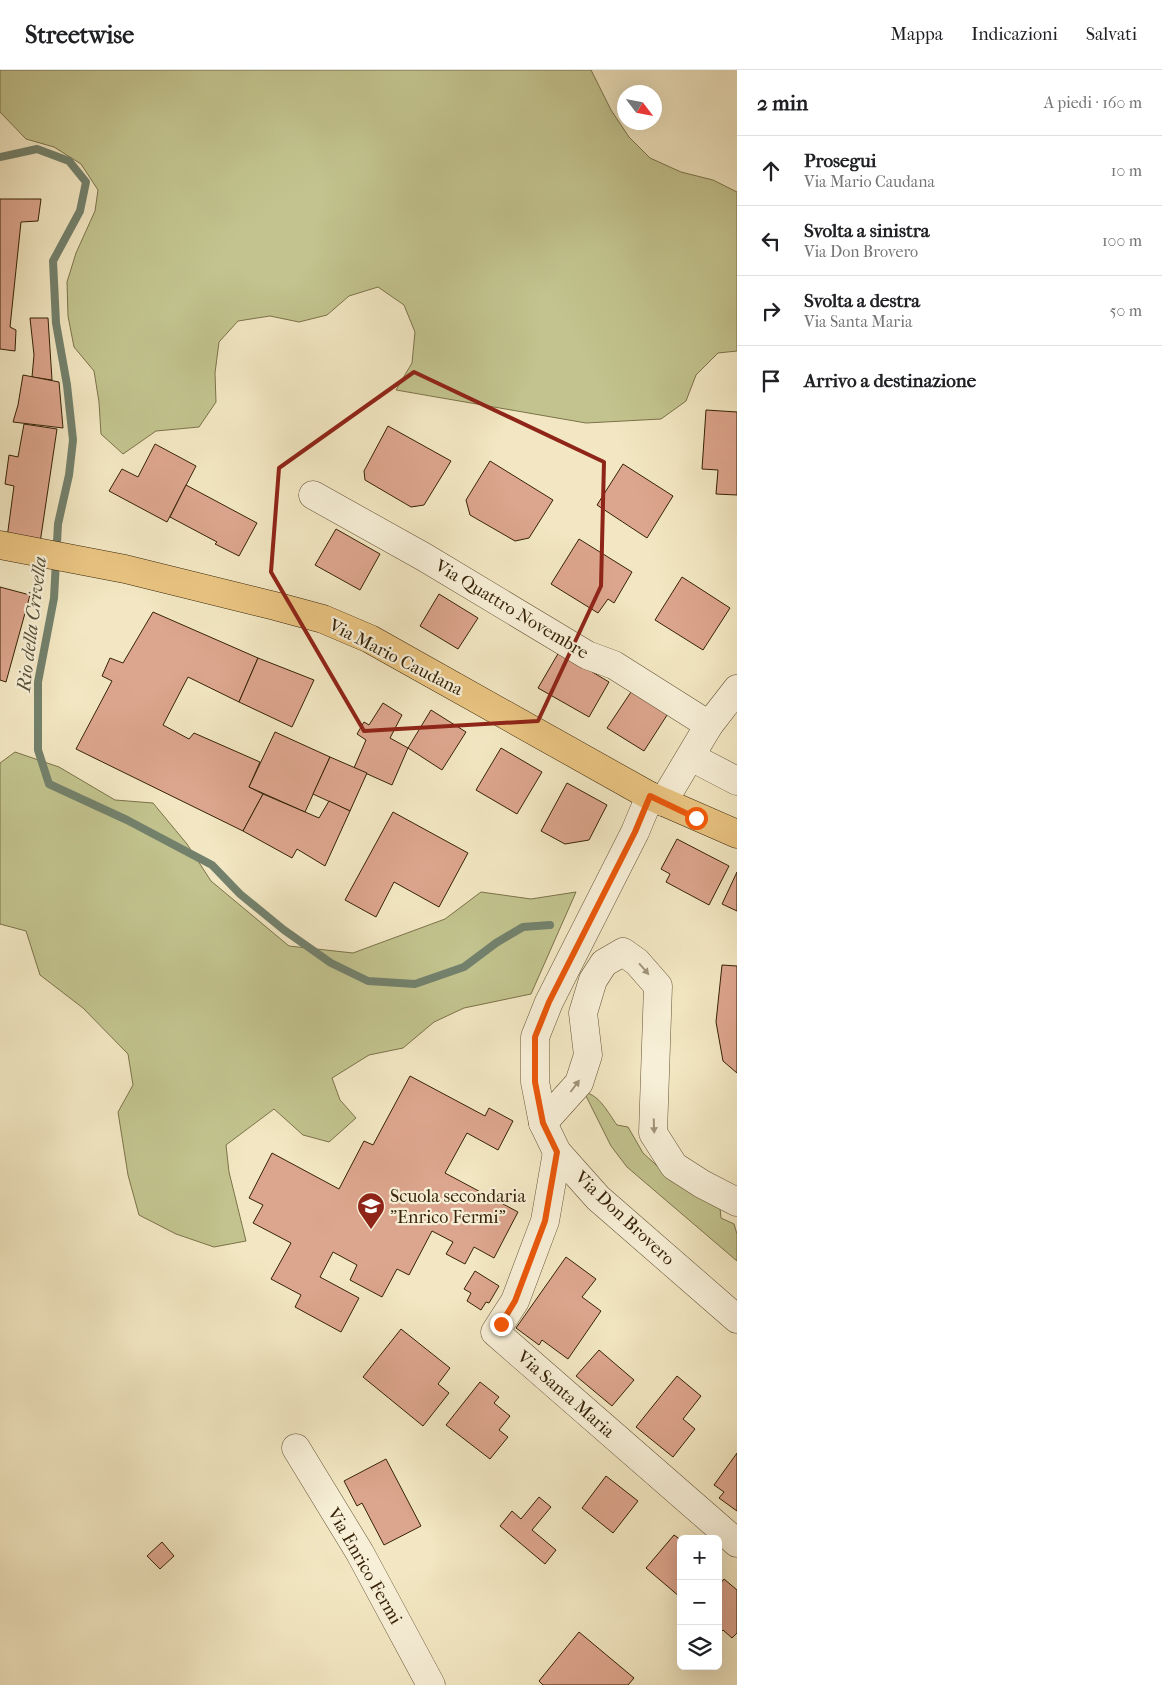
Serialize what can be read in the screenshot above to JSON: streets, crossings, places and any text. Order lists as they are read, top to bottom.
{
  "streets": {
    "main road": ["Via Mario Caudana"],
    "street": [
      "Via Quattro Novembre",
      "Via Don Brovero",
      "Via Santa Maria",
      "Via Enrico Fermi"
    ]
  },
  "crossings": [
    ["Via Mario Caudana", "Via Don Brovero"],
    ["Via Don Brovero", "Via Santa Maria"]
  ],
  "water": ["Rio della Crivella"],
  "places": {
    "school or university": ["Scuola secondaria \"Enrico Fermi\""]
  },
  "north": "bottom right",
  "page": {
    "header": "Streetwise",
    "nav": ["Mappa", "Indicazioni", "Salvati"],
    "heading": ["2 min", "A piedi · 160 m"],
    "list": [
      ["Prosegui", "Via Mario Caudana", "10 m"],
      ["Svolta a sinistra", "Via Don Brovero", "100 m"],
      ["Svolta a destra", "Via Santa Maria", "50 m"],
      "Arrivo a destinazione"
    ],
    "map_buttons": ["+", "−"]
  }
}
